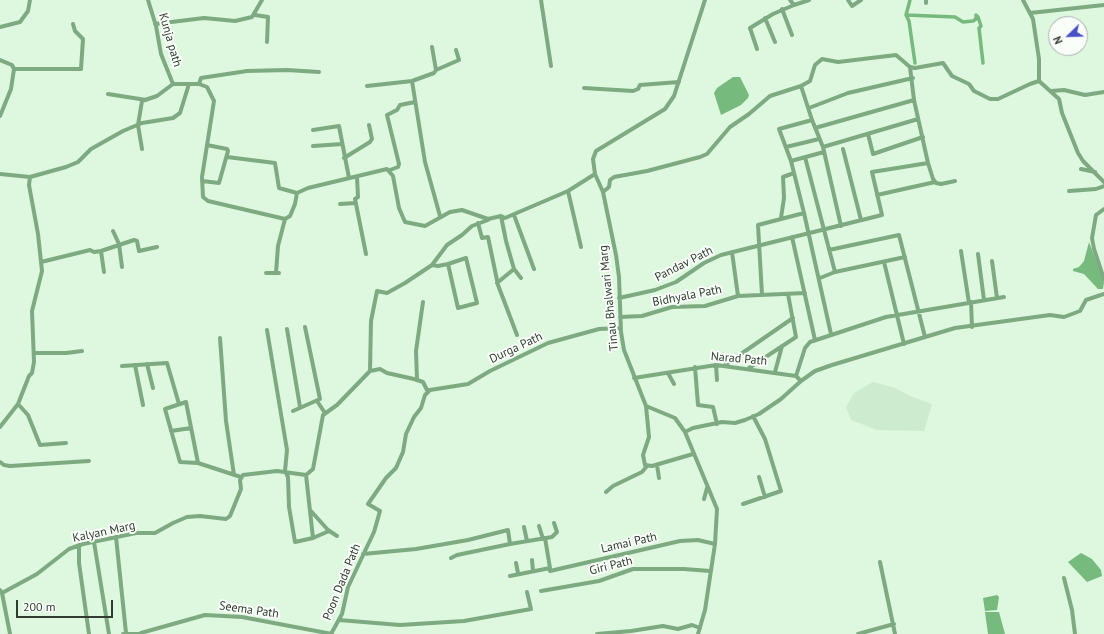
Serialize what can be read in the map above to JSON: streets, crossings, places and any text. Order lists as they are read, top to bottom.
{
  "streets": {
    "street": [
      "Kunja path",
      "Pandav Path",
      "Bidhyala Path",
      "Tinau Bhalwari Marg",
      "Durga Path",
      "Narad Path",
      "Kalyan Marg",
      "Lamai Path",
      "Giri Path",
      "Poon Dada Path",
      "Seema Path"
    ]
  },
  "crossings": [
    ["Pandav Path", "Tinau Bhalwari Marg"],
    ["Bidhyala Path", "Tinau Bhalwari Marg"],
    ["Tinau Bhalwari Marg", "Durga Path"],
    ["Tinau Bhalwari Marg", "Narad Path"],
    ["Durga Path", "Poon Dada Path"],
    ["Poon Dada Path", "Seema Path"]
  ],
  "scale_bar": "200 m",
  "north": "bottom left"
}
